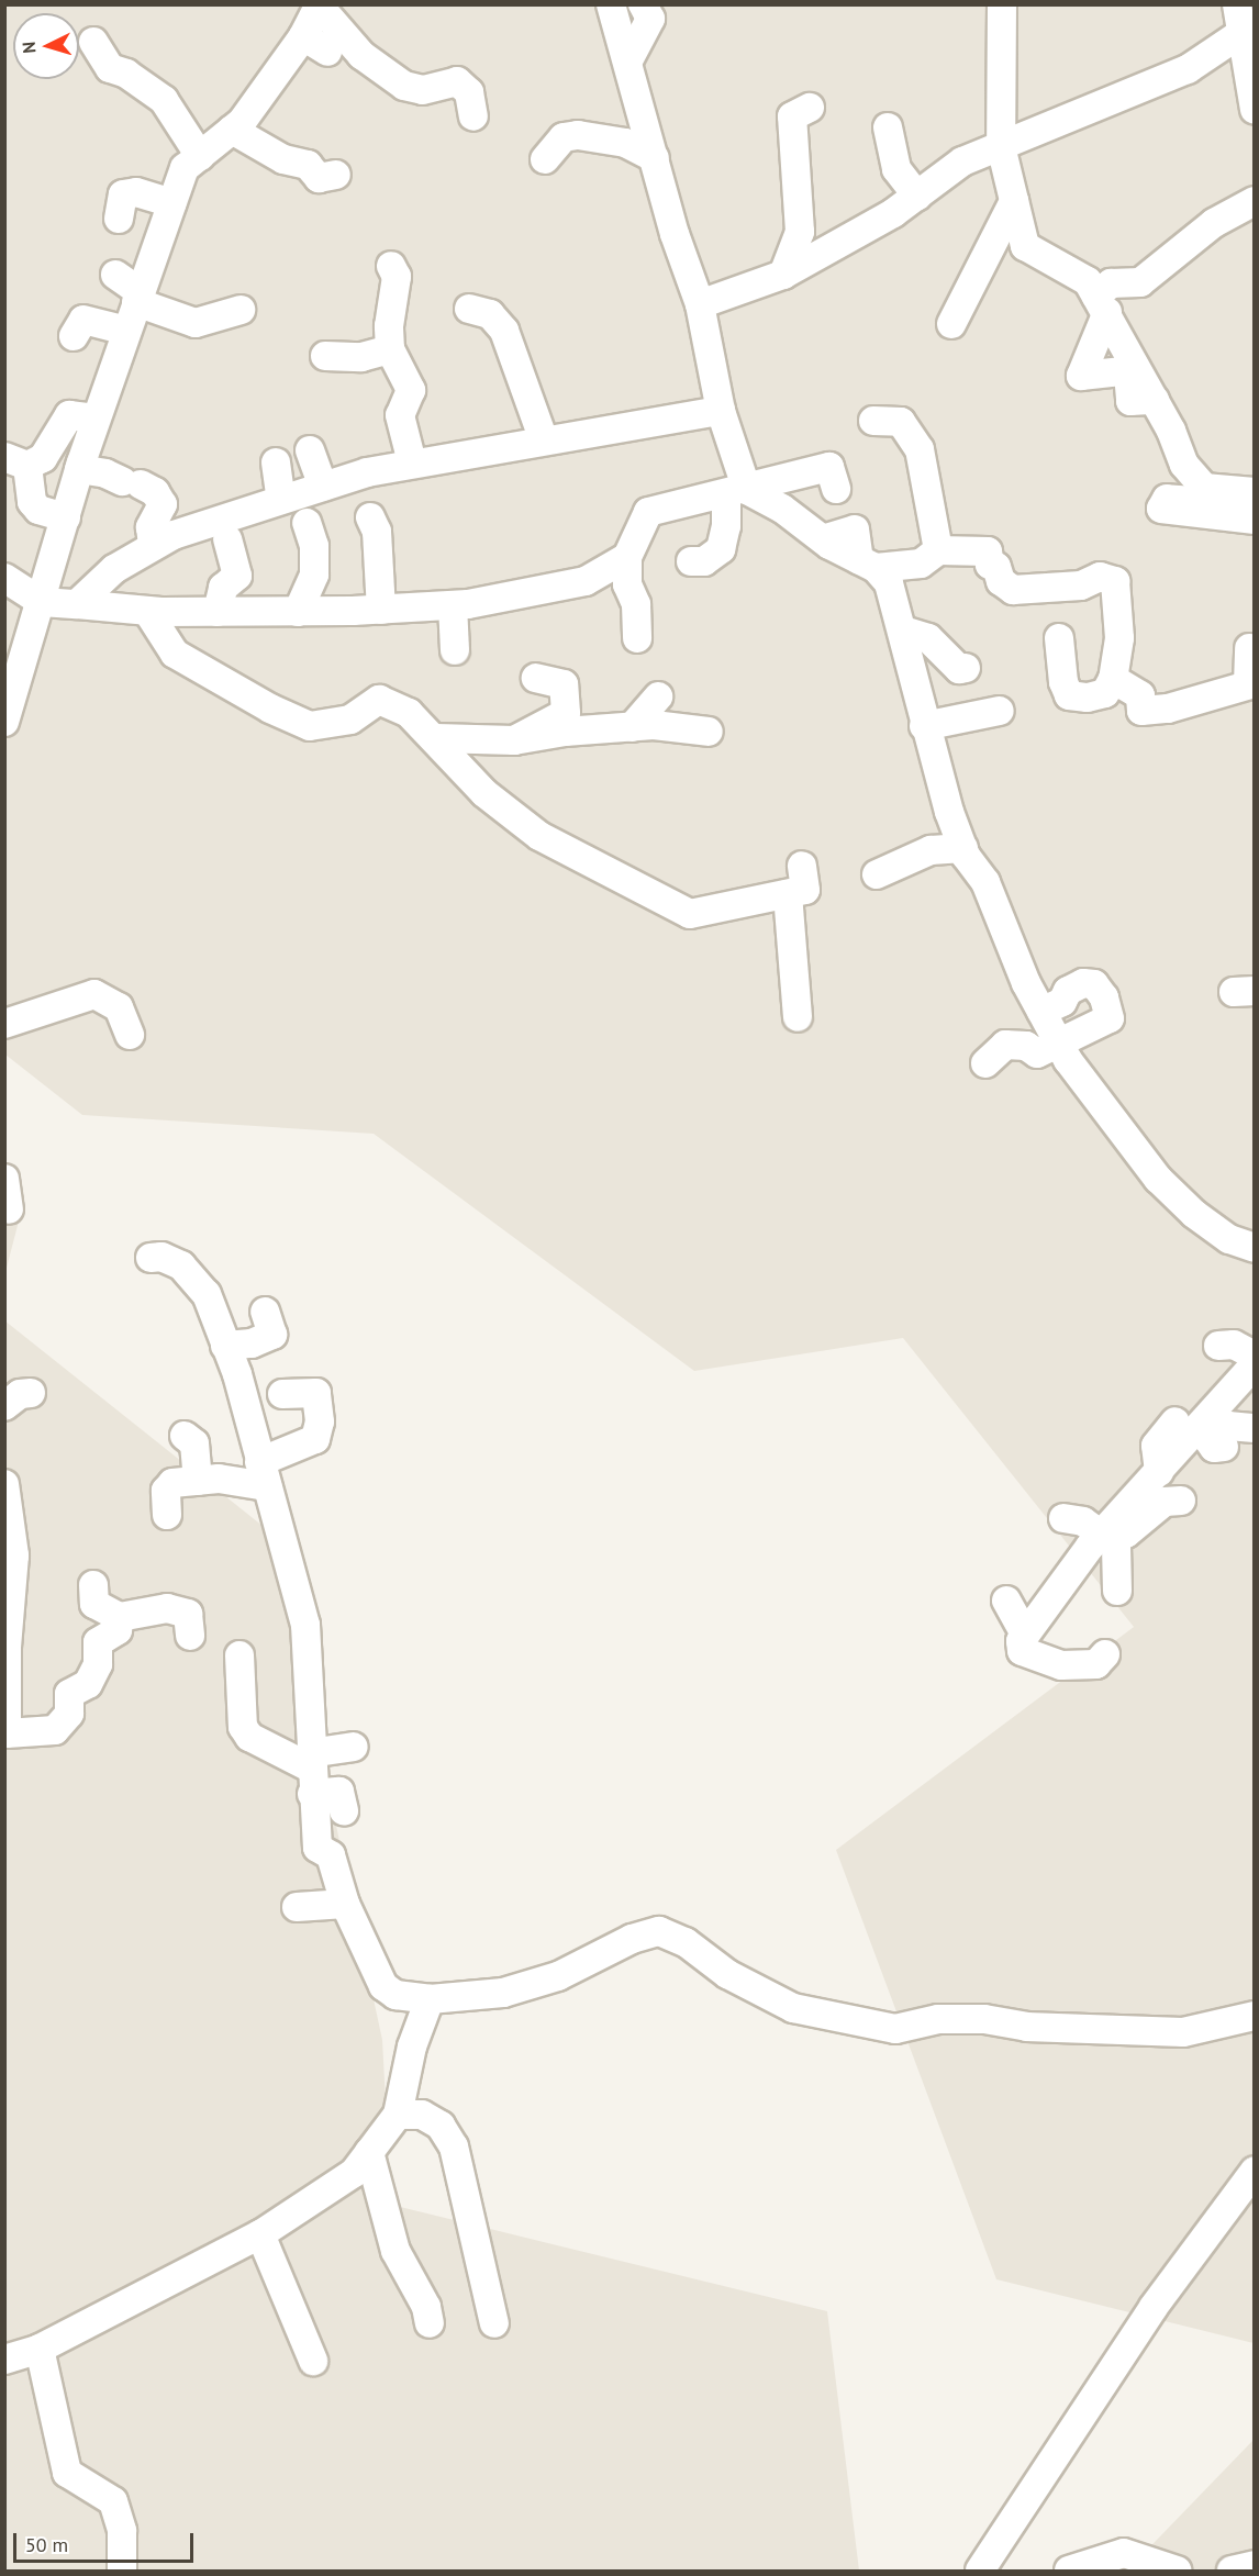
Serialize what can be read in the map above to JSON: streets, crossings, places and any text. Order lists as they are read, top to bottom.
{
  "scale_bar": "50 m",
  "north": "left"
}
